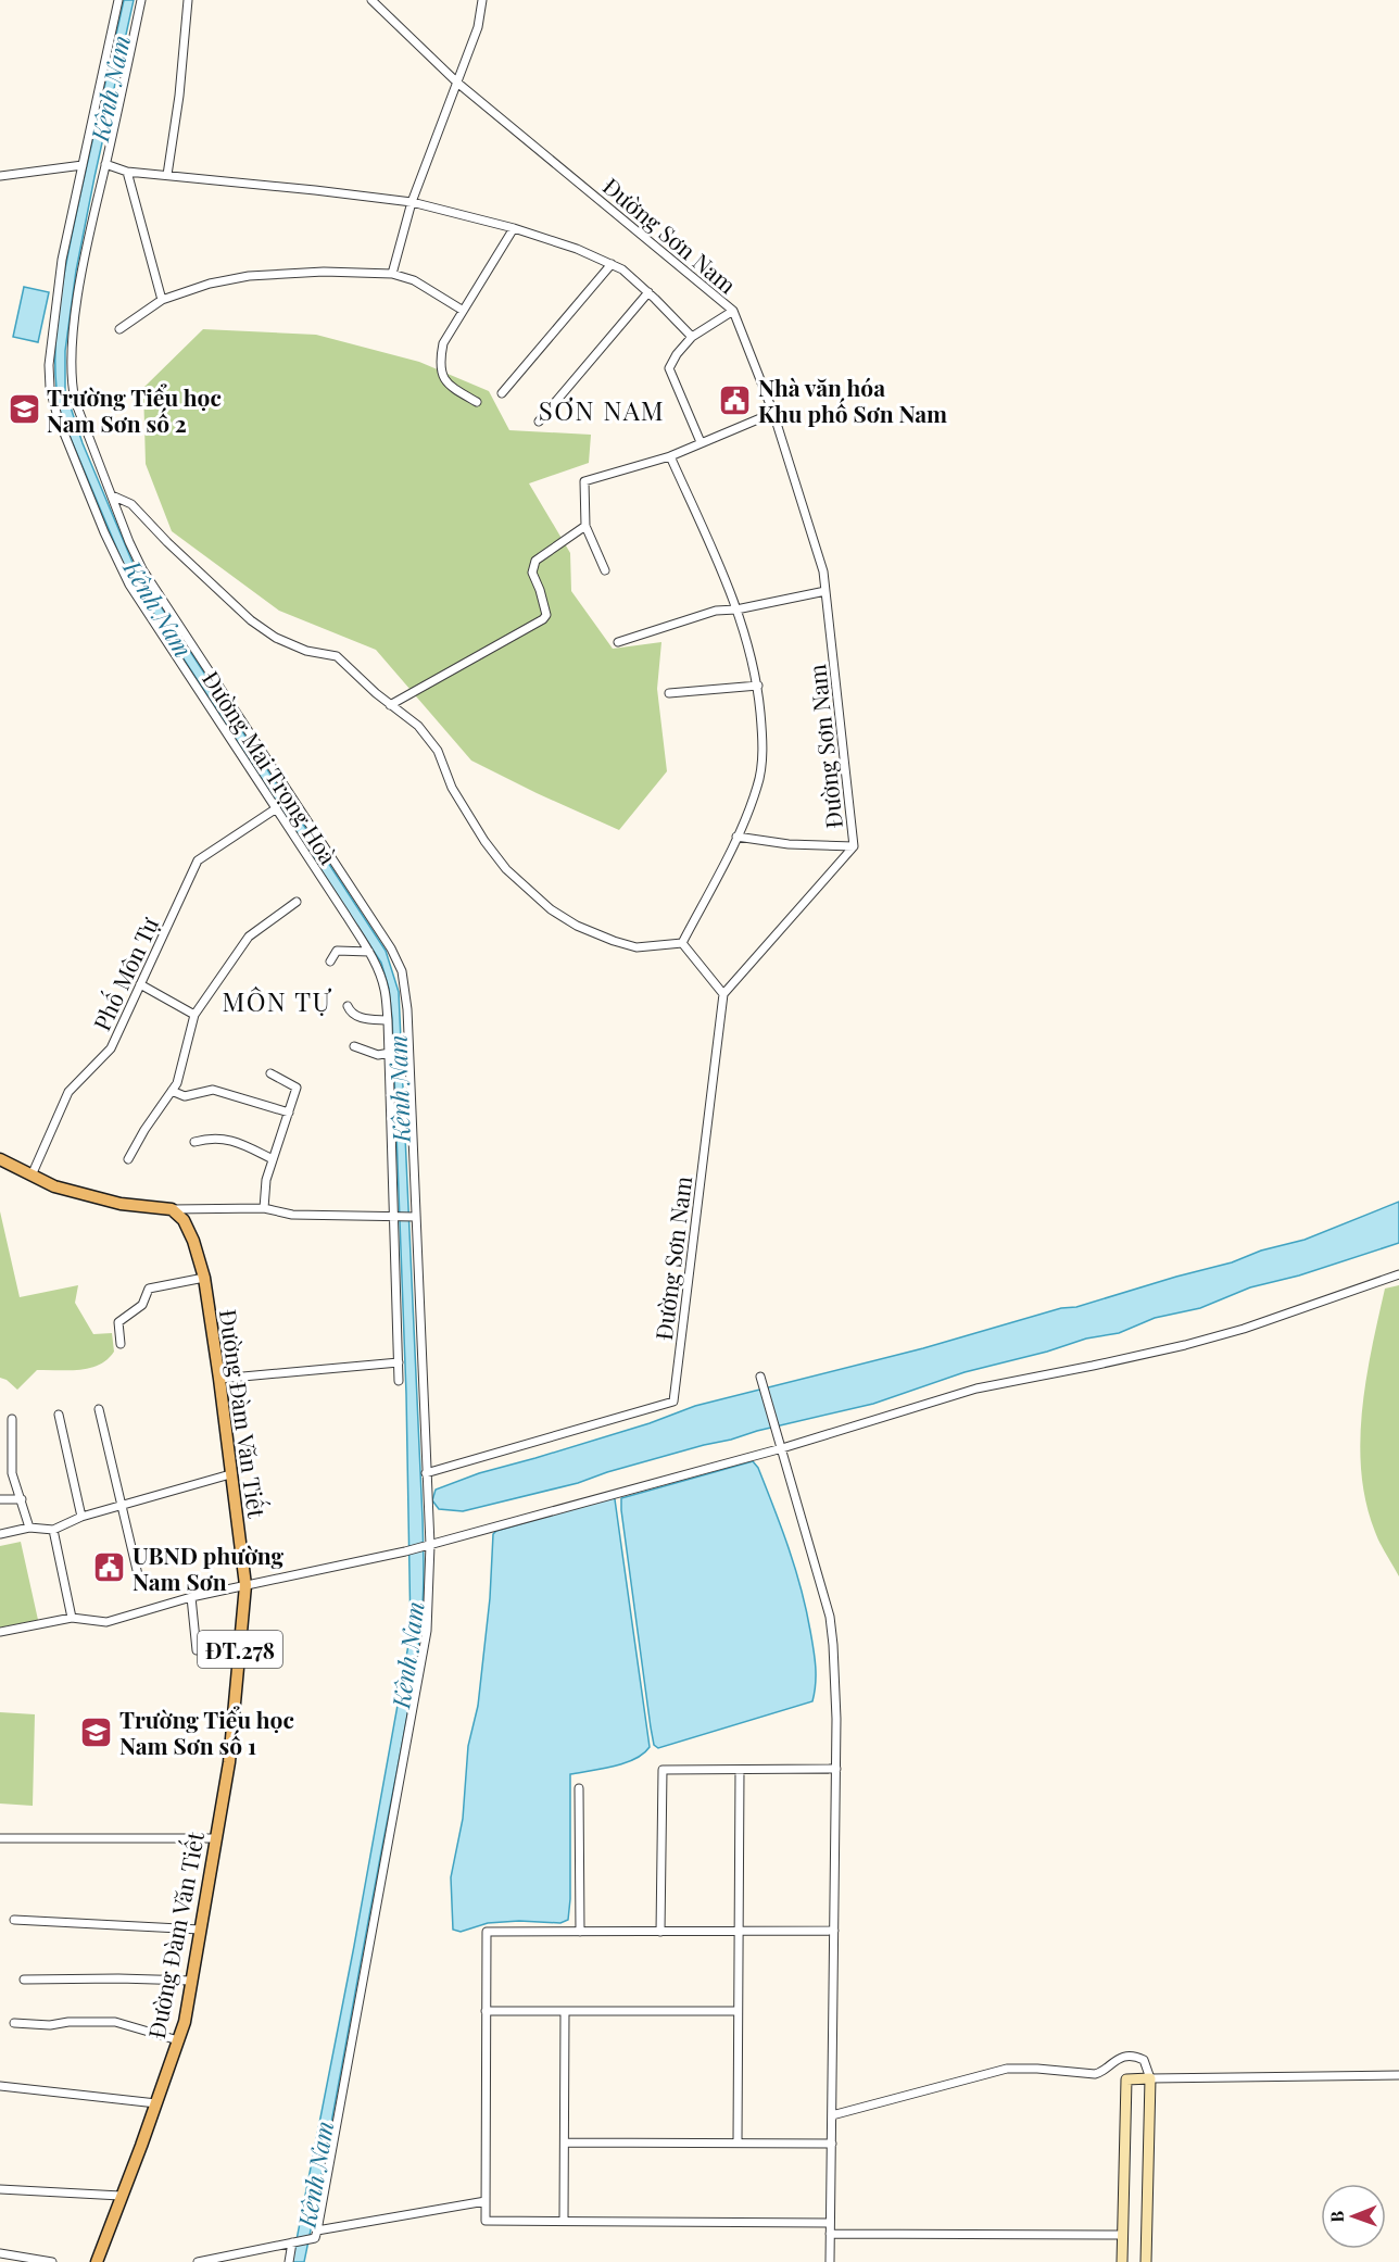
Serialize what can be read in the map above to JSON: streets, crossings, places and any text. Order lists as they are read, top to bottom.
{
  "streets": {
    "main road": ["Đường Đàm Văn Tiết", "ĐT.278"],
    "street": ["Đường Sơn Nam", "Đường Mai Trọng Hoà", "Phố Môn Tự"]
  },
  "crossings": [
    ["Đường Mai Trọng Hoà", "Phố Môn Tự"]
  ],
  "districts": ["SƠN NAM", "MÔN TỰ"],
  "water": ["Kênh Nam"],
  "places": {
    "public building": ["Nhà văn hóa Khu phố Sơn Nam", "UBND phường Nam Sơn"],
    "school or university": ["Trường Tiểu học Nam Sơn số 2", "Trường Tiểu học Nam Sơn số 1"]
  },
  "north": "left"
}
